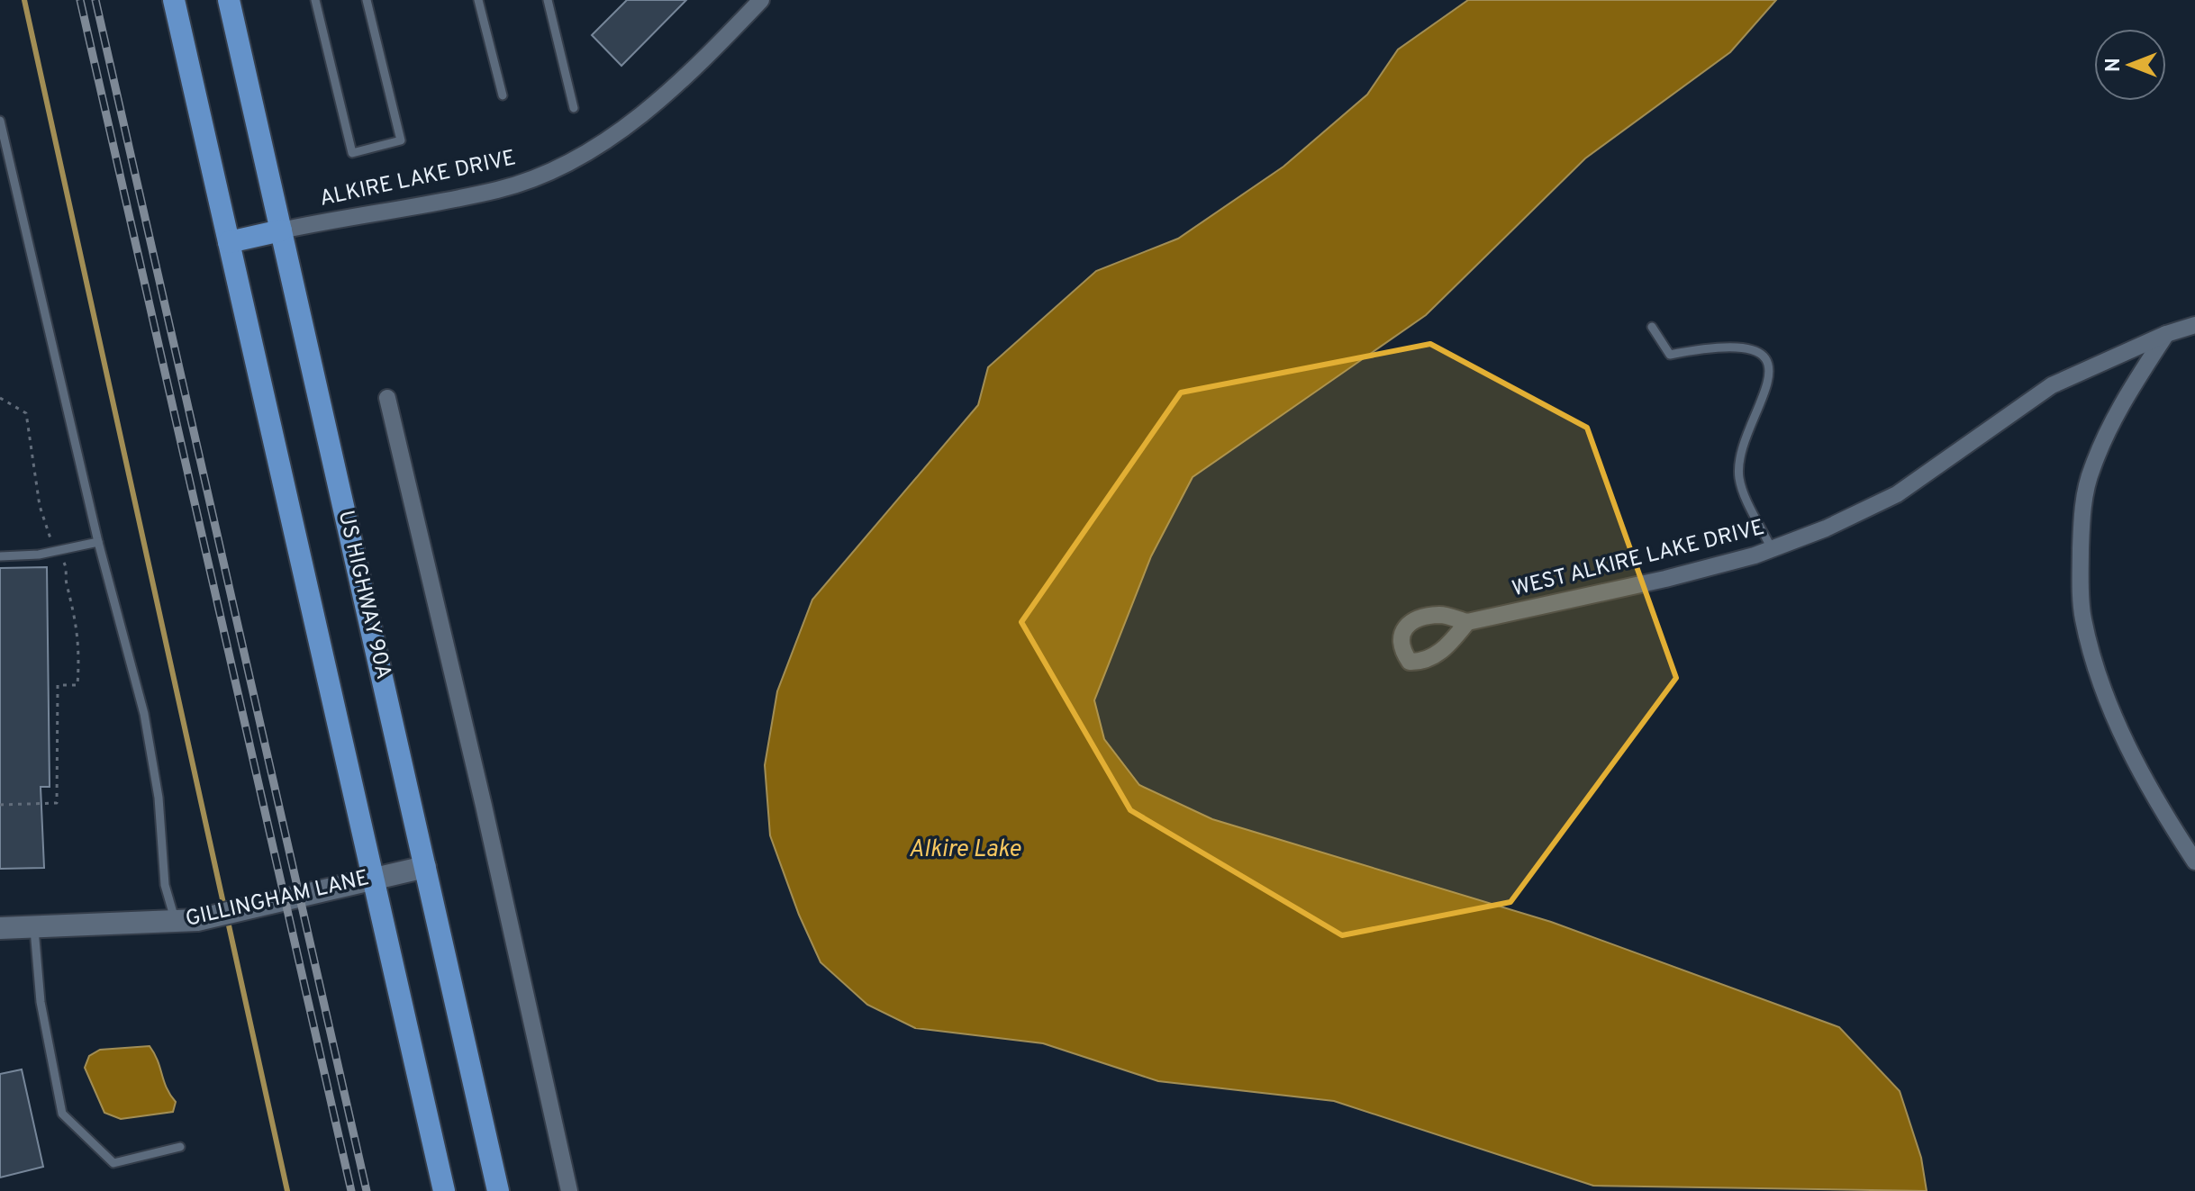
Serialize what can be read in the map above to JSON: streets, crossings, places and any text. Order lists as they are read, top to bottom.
{
  "streets": {
    "main road": ["US HIGHWAY 90A"],
    "street": ["ALKIRE LAKE DRIVE", "WEST ALKIRE LAKE DRIVE", "GILLINGHAM LANE"]
  },
  "crossings": [
    ["ALKIRE LAKE DRIVE", "US HIGHWAY 90A"],
    ["US HIGHWAY 90A", "GILLINGHAM LANE"]
  ],
  "water": ["Alkire Lake"],
  "north": "left"
}
